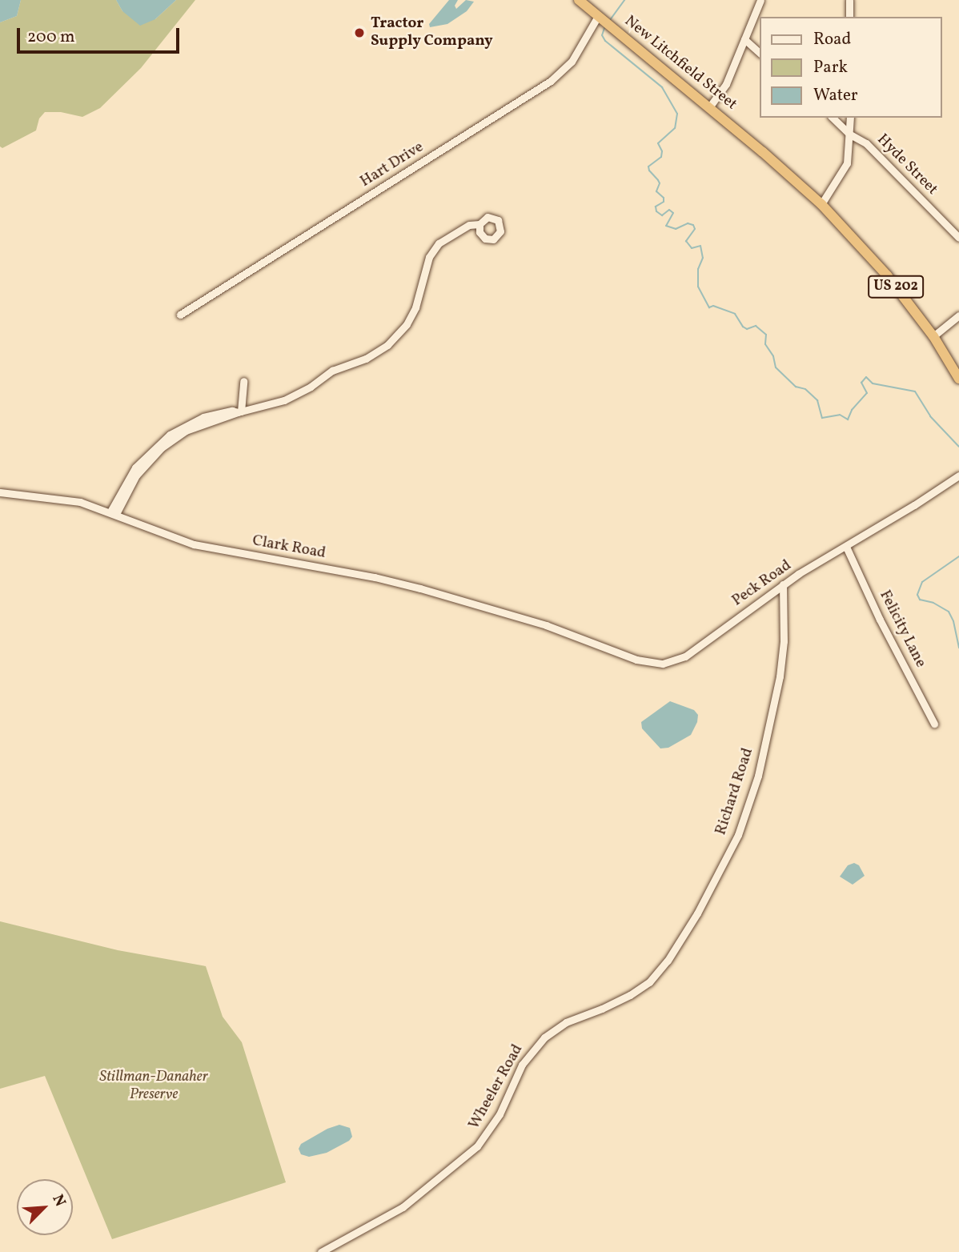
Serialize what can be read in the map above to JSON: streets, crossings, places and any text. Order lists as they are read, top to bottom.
{
  "streets": {
    "highway": ["New Litchfield Street", "US 202"],
    "street": [
      "Hart Drive",
      "Hyde Street",
      "Clark Road",
      "Peck Road",
      "Felicity Lane",
      "Richard Road",
      "Wheeler Road"
    ]
  },
  "crossings": [
    ["New Litchfield Street", "Hart Drive"],
    ["Clark Road", "Peck Road"],
    ["Peck Road", "Felicity Lane"],
    ["Peck Road", "Richard Road"],
    ["Richard Road", "Wheeler Road"]
  ],
  "parks": ["Stillman-Danaher Preserve"],
  "places": ["Tractor Supply Company"],
  "legend": ["Road", "Park", "Water"],
  "scale_bar": "200 m",
  "north": "top right"
}
